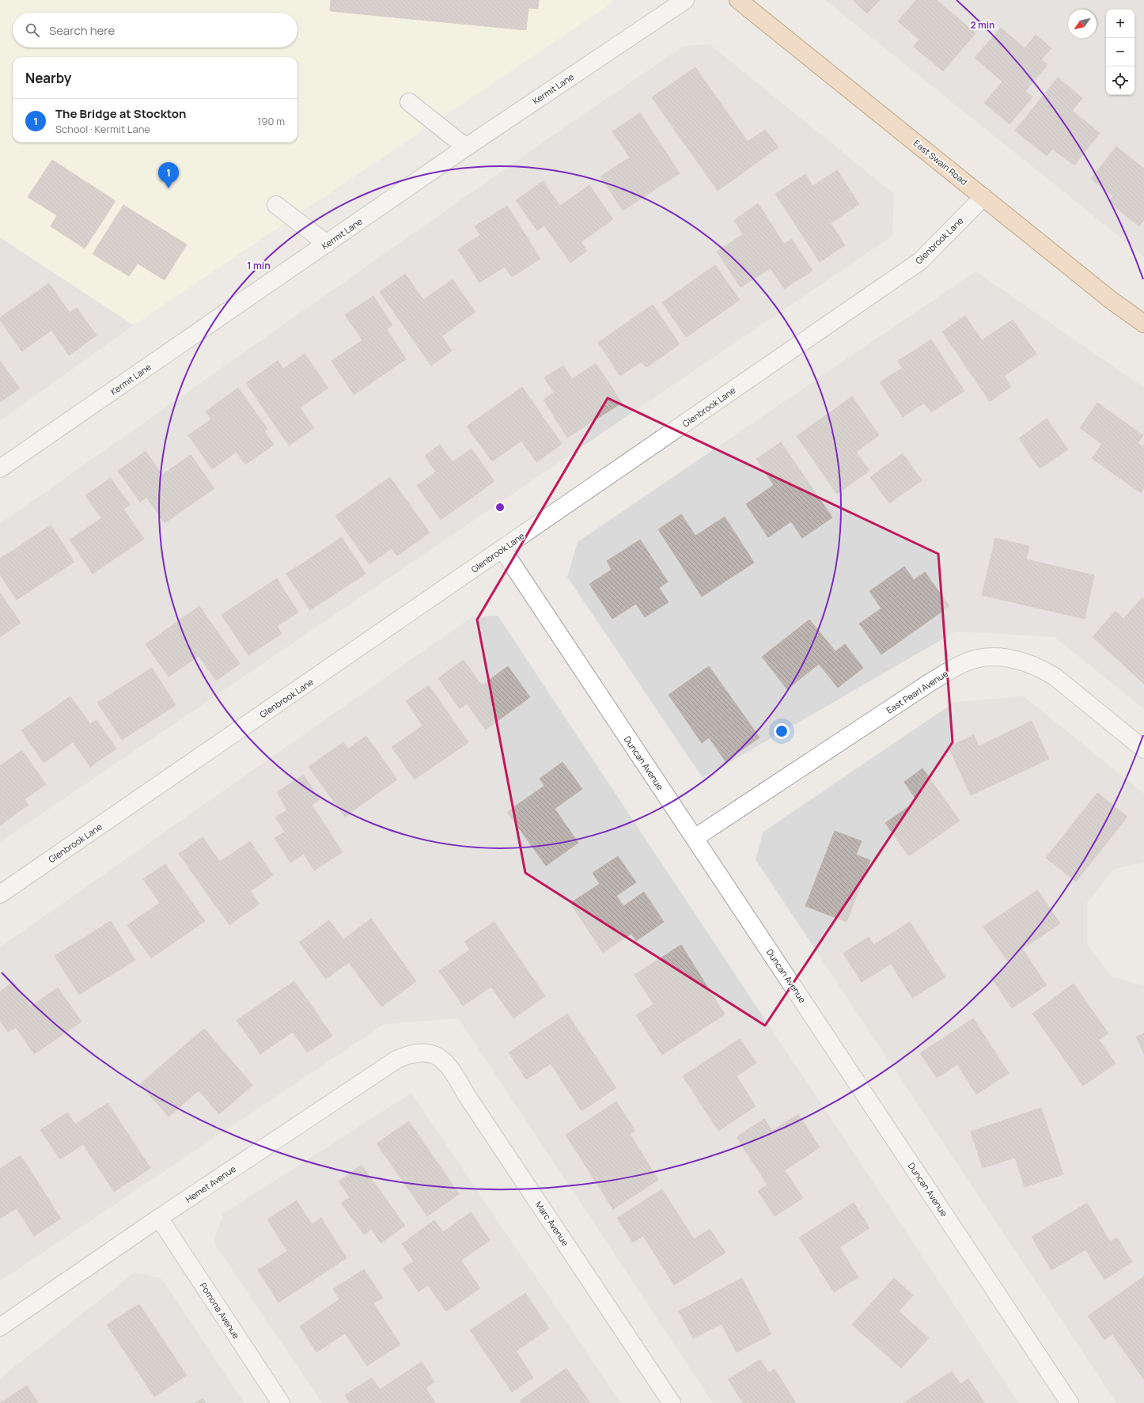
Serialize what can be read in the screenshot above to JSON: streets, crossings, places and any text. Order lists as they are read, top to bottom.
{
  "streets": {
    "main road": ["East Swain Road"],
    "street": [
      "Kermit Lane",
      "Glenbrook Lane",
      "East Pearl Avenue",
      "Duncan Avenue",
      "Hemet Avenue",
      "Marc Avenue",
      "Pomona Avenue"
    ]
  },
  "crossings": [
    ["East Swain Road", "Glenbrook Lane"],
    ["Glenbrook Lane", "Duncan Avenue"],
    ["East Pearl Avenue", "Duncan Avenue"],
    ["Hemet Avenue", "Marc Avenue"],
    ["Hemet Avenue", "Pomona Avenue"]
  ],
  "north": "bottom left",
  "page": {
    "map_buttons": ["+", "−"],
    "search": "Search here",
    "heading": "Nearby",
    "list": [
      {
        "mark": "1",
        "name": "The Bridge at Stockton",
        "note": "School · Kermit Lane",
        "value": "190 m"
      }
    ],
    "pins": "1"
  },
  "rings": ["2 min", "1 min"]
}
